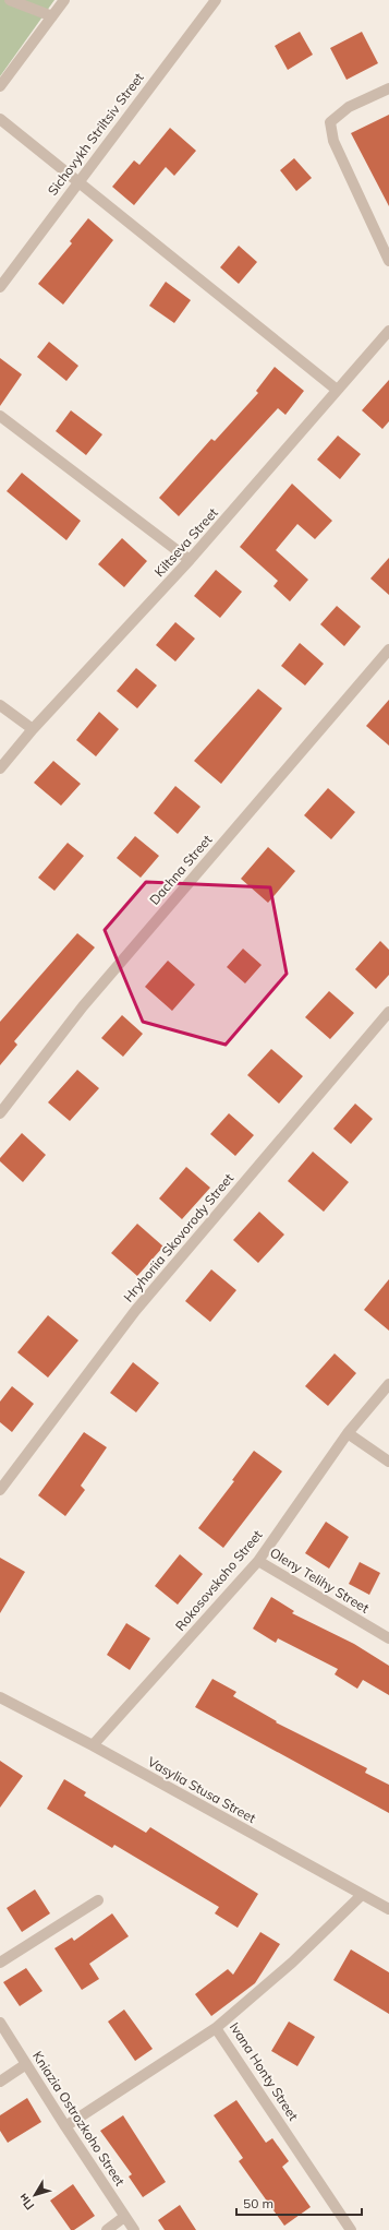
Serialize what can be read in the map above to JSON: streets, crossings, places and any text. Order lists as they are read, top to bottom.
{
  "streets": {
    "street": [
      "Sichovykh Striltsiv Street",
      "Kiltseva Street",
      "Dachna Street",
      "Hryhoriia Skovorody Street",
      "Rokosovskoho Street",
      "Oleny Telihy Street",
      "Vasylia Stusa Street",
      "Ivana Honty Street",
      "Kniazia Ostrozkoho Street"
    ]
  },
  "crossings": [
    ["Rokosovskoho Street", "Oleny Telihy Street"],
    ["Rokosovskoho Street", "Vasylia Stusa Street"],
    ["Vasylia Stusa Street", "Ivana Honty Street"]
  ],
  "scale_bar": "50 m",
  "north": "bottom left"
}
